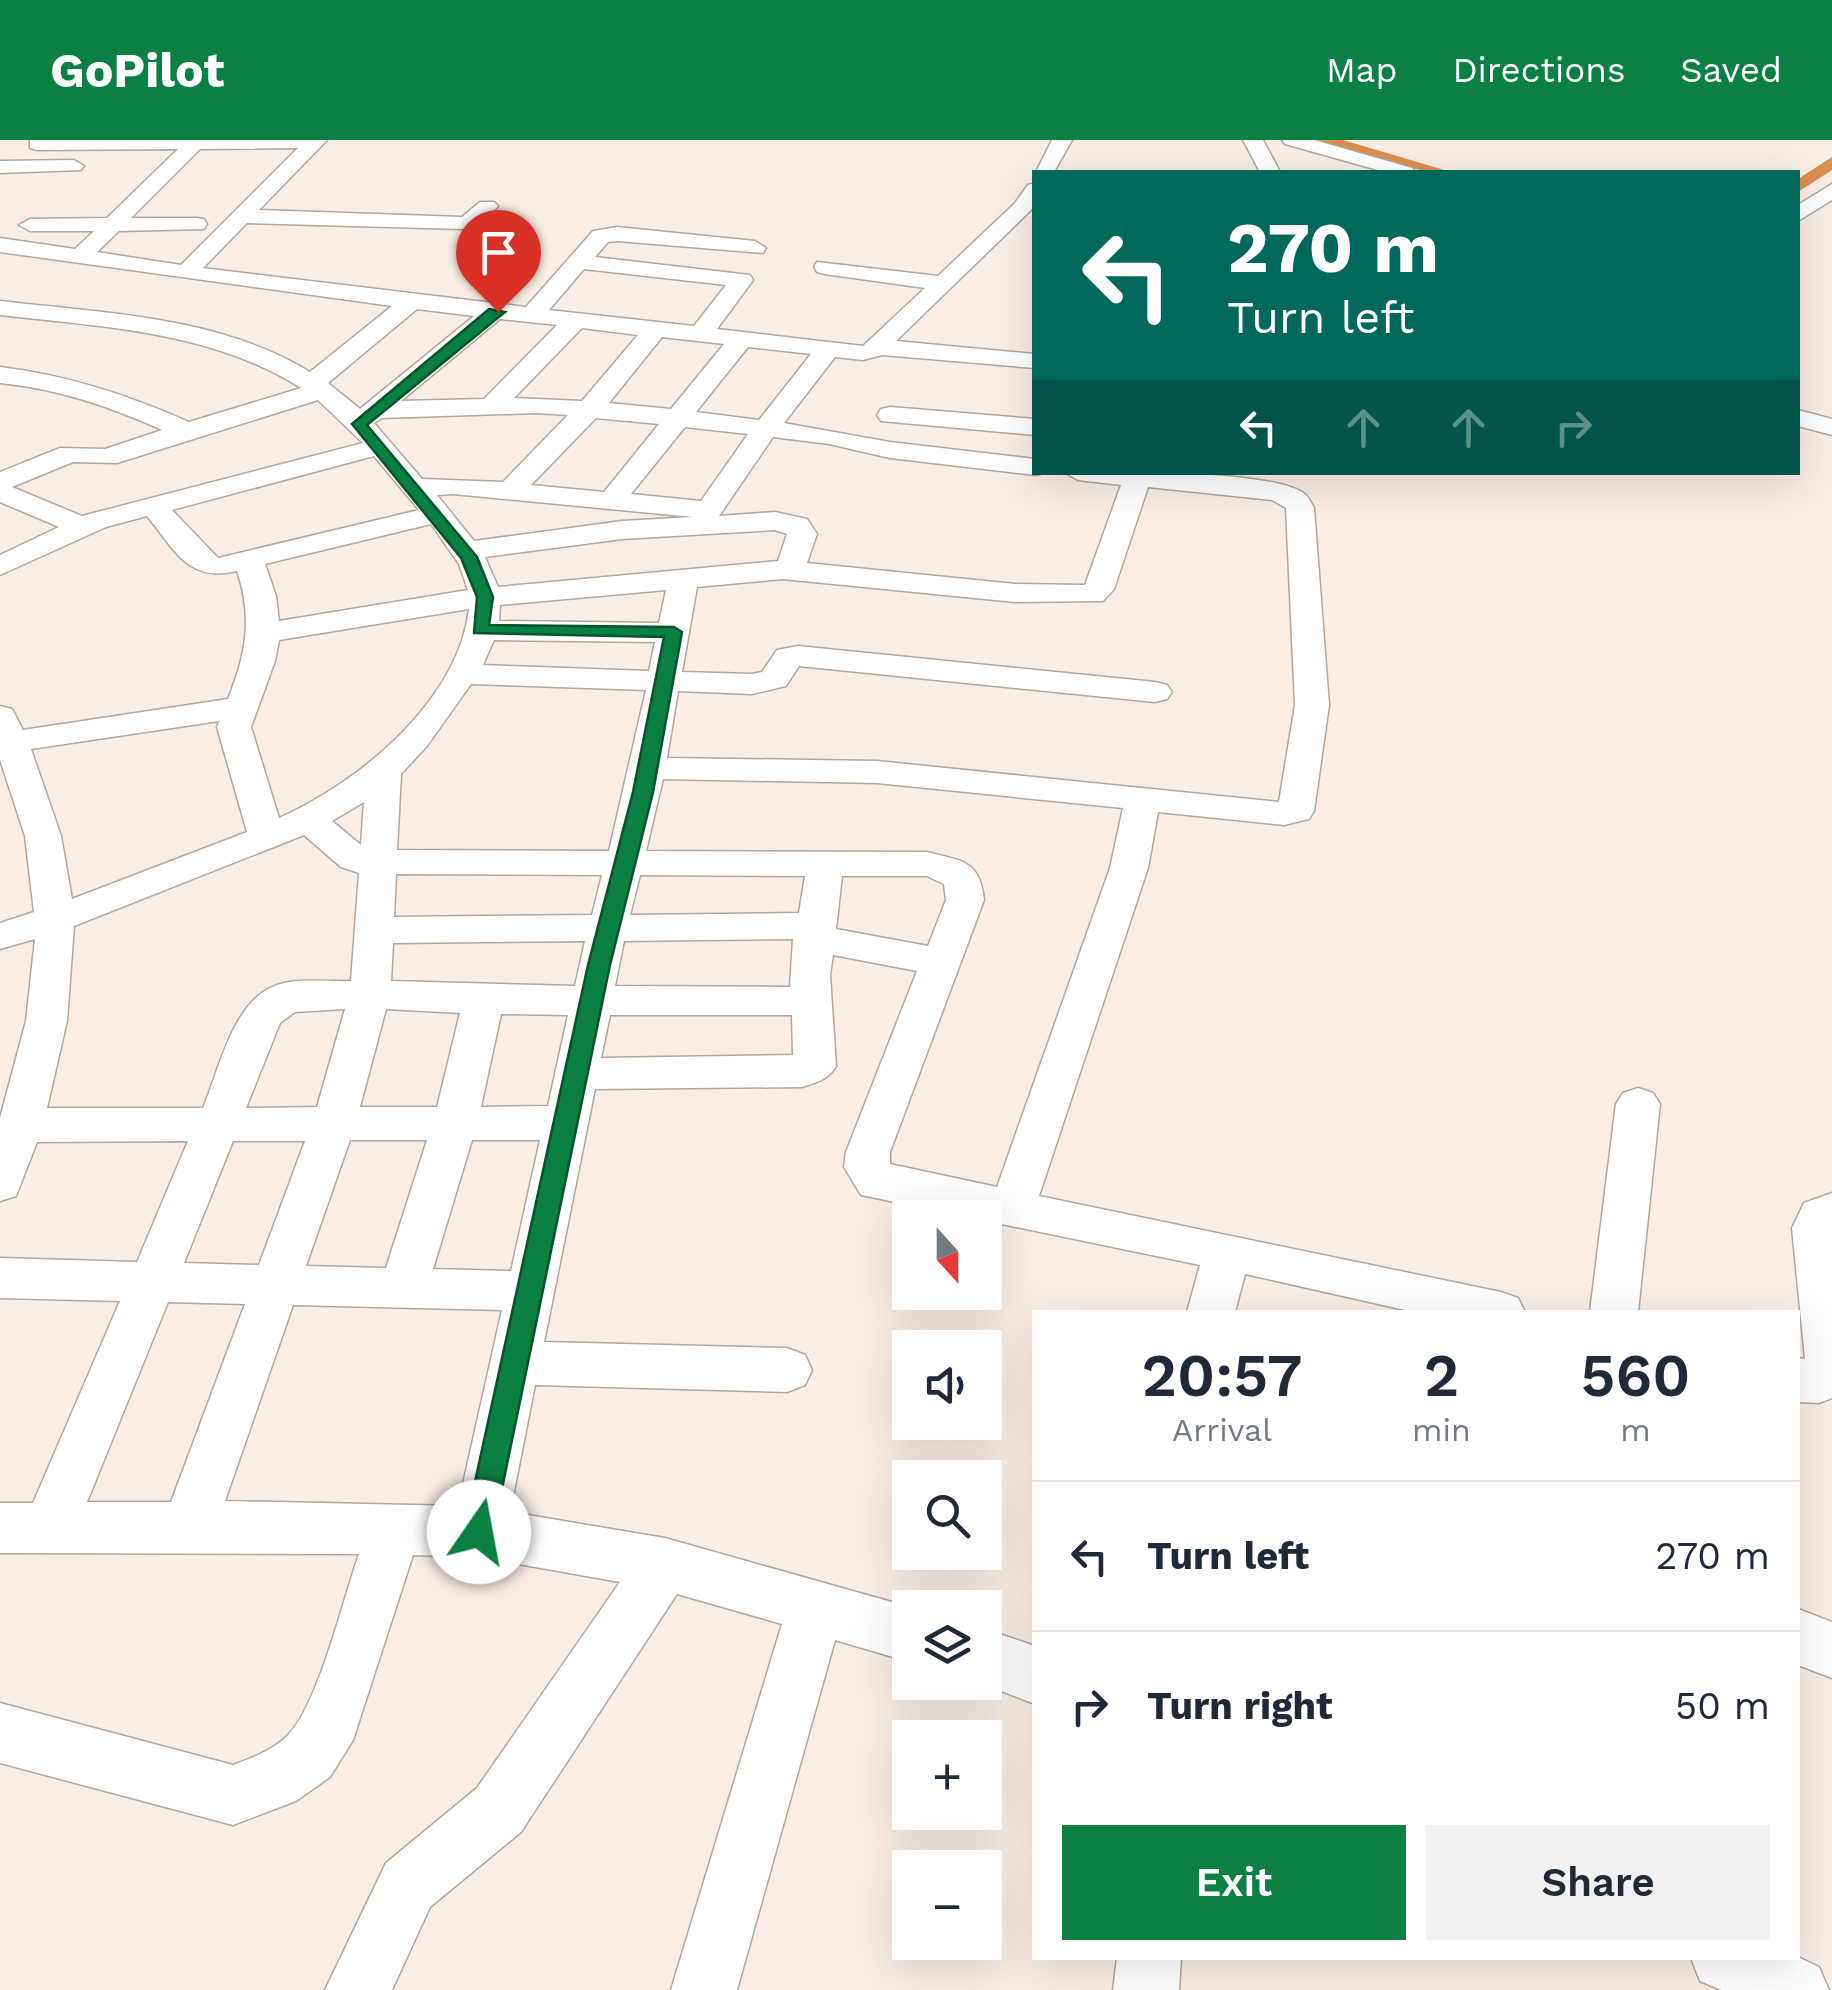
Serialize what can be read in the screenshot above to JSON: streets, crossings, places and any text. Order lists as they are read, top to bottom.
{
  "north": "bottom",
  "page": {
    "header": "GoPilot",
    "nav": ["Map", "Directions", "Saved"],
    "turn": ["270 m", "Turn left"],
    "map_buttons": ["+", "−"],
    "eta": [
      "20:57",
      "Arrival",
      "2",
      "min",
      "560",
      "m"
    ],
    "list": [
      {
        "name": "Turn left",
        "value": "270 m"
      },
      {
        "name": "Turn right",
        "value": "50 m"
      }
    ],
    "buttons": ["Exit", "Share"]
  }
}
